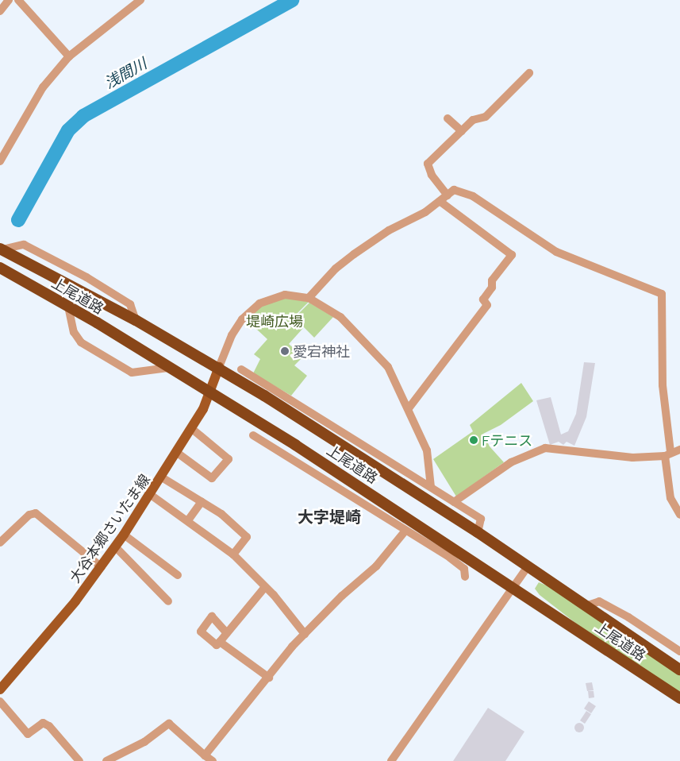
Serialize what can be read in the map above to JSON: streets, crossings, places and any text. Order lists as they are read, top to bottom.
{
  "streets": {
    "highway": ["上尾道路"],
    "main road": ["大谷本郷さいたま線"]
  },
  "crossings": [
    ["上尾道路", "大谷本郷さいたま線"]
  ],
  "districts": ["大字堤崎"],
  "water": ["浅間川"],
  "parks": ["堤崎広場"],
  "places": ["愛宕神社", "Fテニス"]
}
